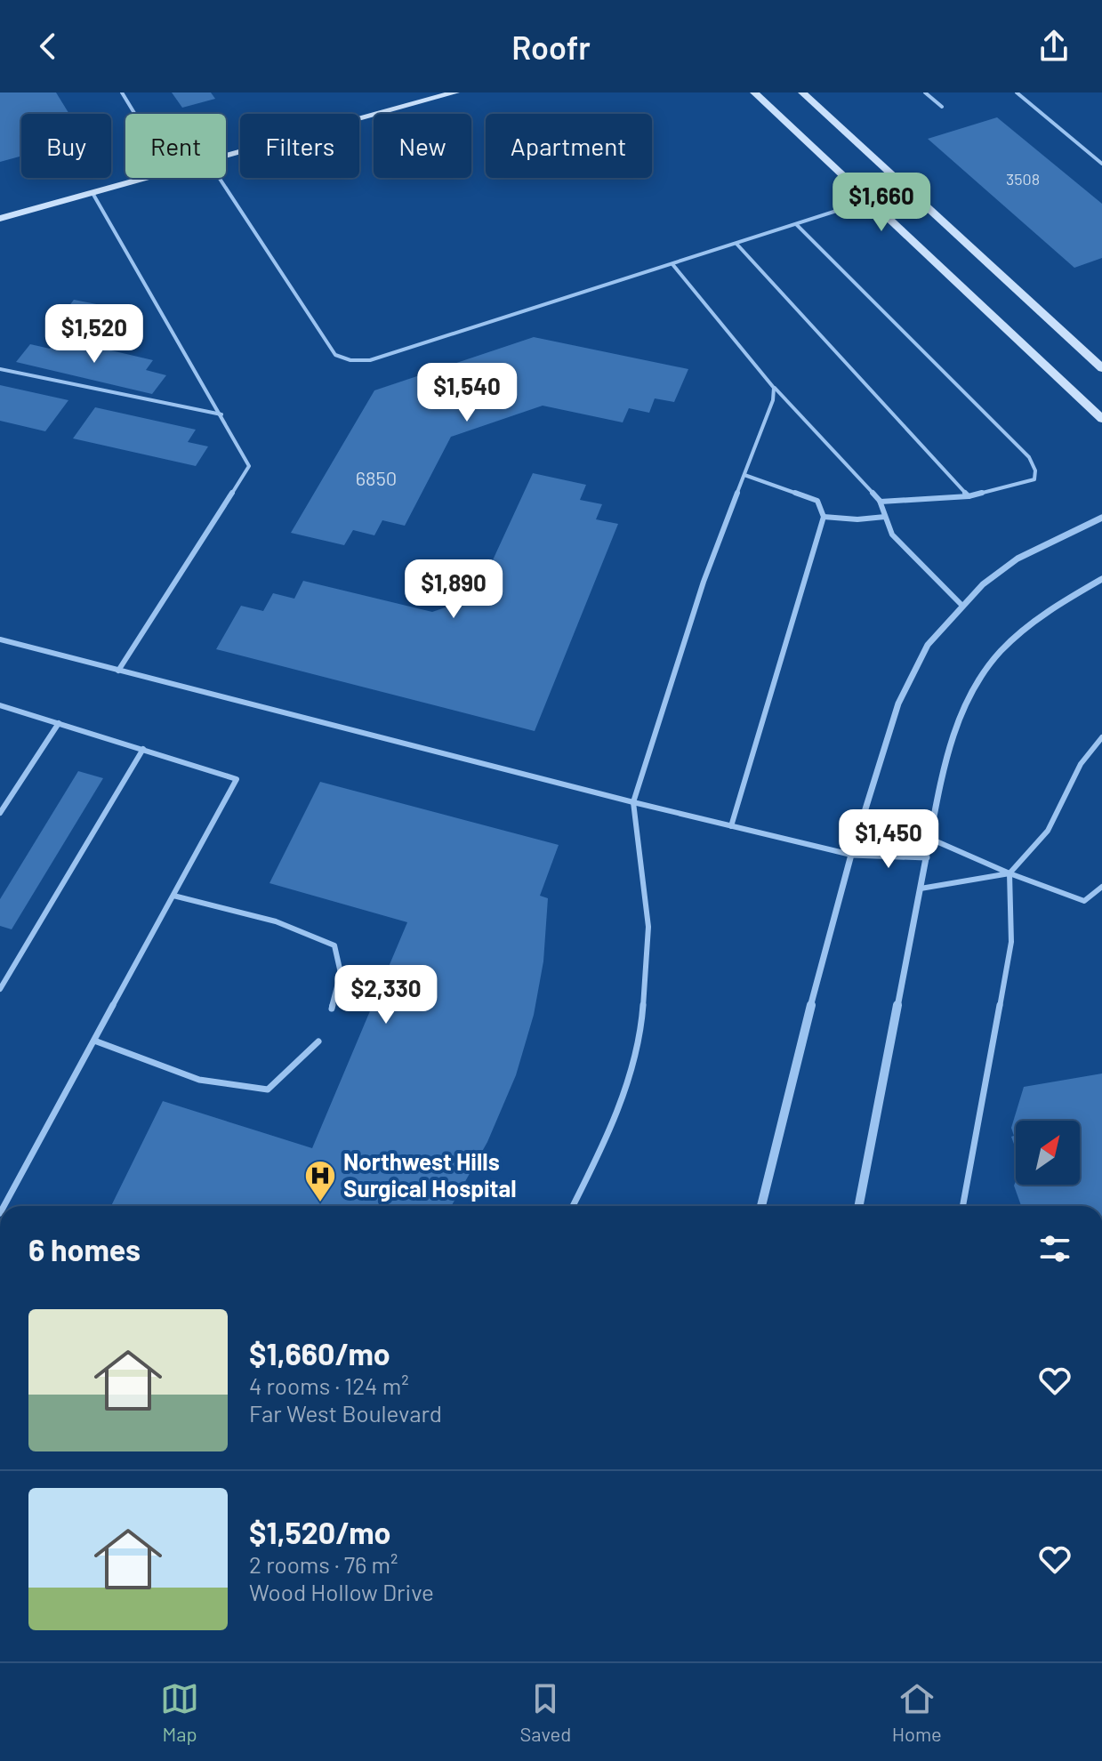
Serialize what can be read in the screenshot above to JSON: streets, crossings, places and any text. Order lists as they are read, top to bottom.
{
  "places": {
    "hospital": ["Northwest Hills Surgical Hospital"]
  },
  "house_numbers": ["3508", "6850"],
  "north": "top right",
  "page": {
    "header": "Roofr",
    "chip": [
      "Buy",
      "Rent",
      "Filters",
      "New",
      "Apartment"
    ],
    "price": [
      "$1,660",
      "$1,520",
      "$1,540",
      "$1,890",
      "$1,450",
      "$2,330"
    ],
    "heading": "6 homes",
    "list": [
      {
        "name": "$1,660/mo",
        "note": "4 rooms · 124 m² · Far West Boulevard"
      },
      {
        "name": "$1,520/mo",
        "note": "2 rooms · 76 m² · Wood Hollow Drive"
      }
    ],
    "tabs": ["Map", "Saved", "Home"]
  }
}
